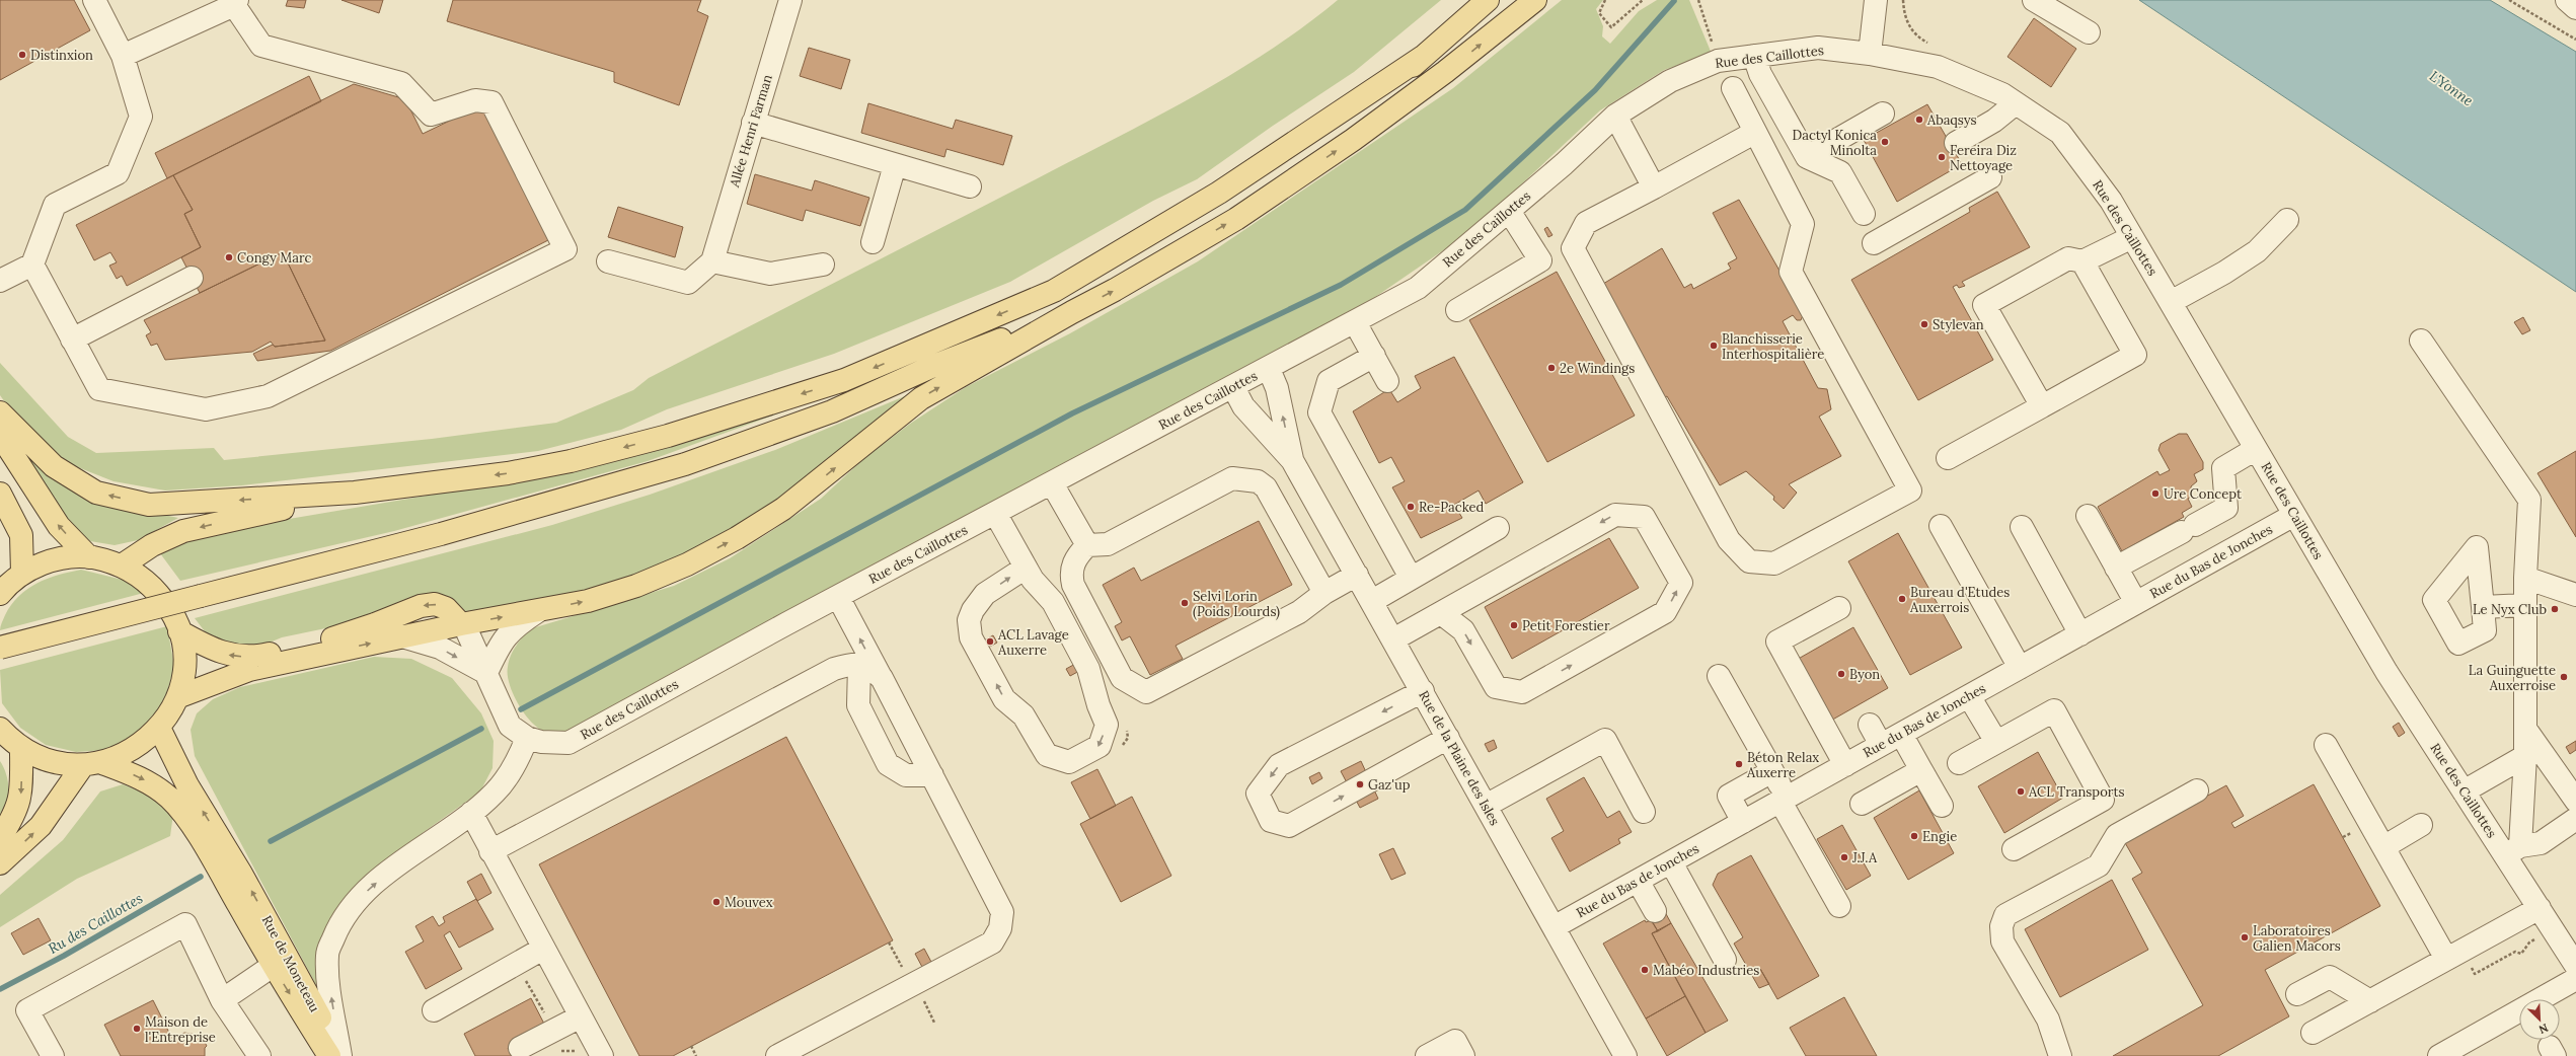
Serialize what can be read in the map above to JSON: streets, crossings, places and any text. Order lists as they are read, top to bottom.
{
  "streets": {
    "main road": ["Rue de Moneteau"],
    "street": [
      "Rue des Caillottes",
      "Allée Henri Farman",
      "Rue du Bas de Jonches",
      "Rue de la Plaine des Isles"
    ]
  },
  "crossings": [
    ["Rue des Caillottes", "Rue du Bas de Jonches"],
    ["Rue des Caillottes", "Rue de la Plaine des Isles"],
    ["Rue du Bas de Jonches", "Rue de la Plaine des Isles"]
  ],
  "water": ["L'Yonne", "Ru des Caillottes"],
  "places": [
    "Distinxion",
    "Abaqsys",
    "Dactyl Konica Minolta",
    "Fereira Diz Nettoyage",
    "Congy Marc",
    "Stylevan",
    "Blanchisserie Interhospitalière",
    "2e Windings",
    "Ure Concept",
    "Re-Packed",
    "Bureau d'Etudes Auxerrois",
    "Selvi Lorin (Poids Lourds)",
    "Le Nyx Club",
    "Petit Forestier",
    "ACL Lavage Auxerre",
    "Byon",
    "La Guinguette Auxerroise",
    "Béton Relax Auxerre",
    "Gaz'up",
    "ACL Transports",
    "Engie",
    "J.J.A",
    "Mouvex",
    "Laboratoires Galien Macors",
    "Mabéo Industries",
    "Maison de l'Entreprise"
  ],
  "north": "bottom right"
}
